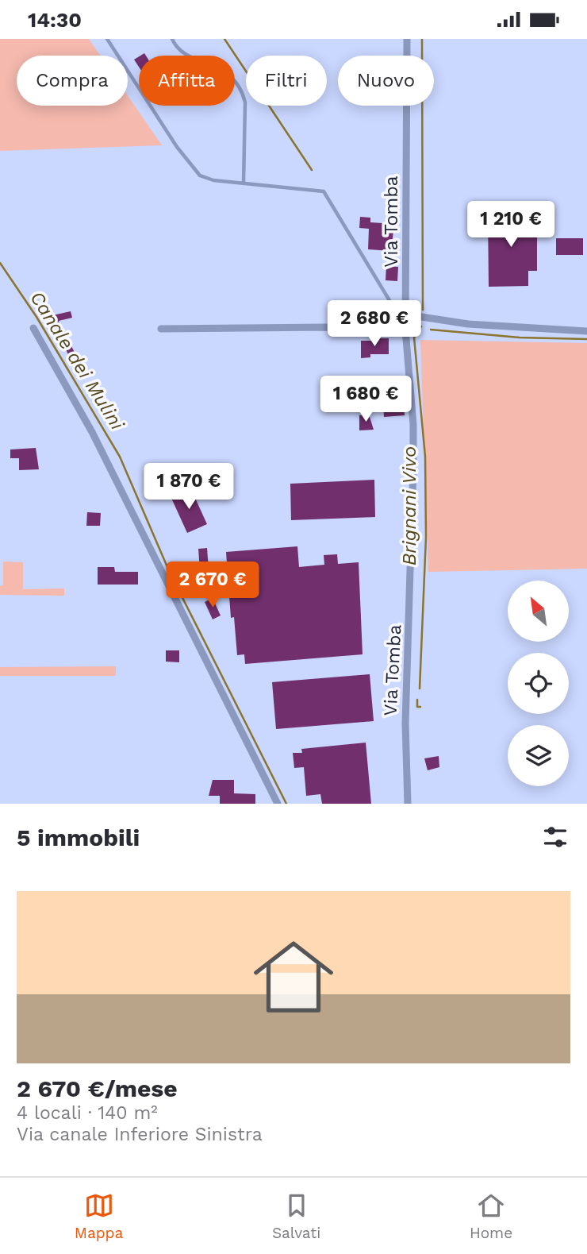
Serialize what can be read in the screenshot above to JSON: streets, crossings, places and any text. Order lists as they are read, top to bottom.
{
  "streets": {
    "street": ["Via Tomba"]
  },
  "water": ["Canale dei Mulini", "Brignani Vivo"],
  "north": "top left",
  "page": {
    "status": "14:30",
    "chip": [
      "Compra",
      "Affitta",
      "Filtri",
      "Nuovo"
    ],
    "price": [
      "1 210 €",
      "2 680 €",
      "1 680 €",
      "1 870 €",
      "2 670 €"
    ],
    "heading": "5 immobili",
    "list": [
      {
        "name": "2 670 €/mese",
        "note": "4 locali · 140 m² · Via canale Inferiore Sinistra"
      }
    ],
    "tabs": ["Mappa", "Salvati", "Home"]
  }
}
